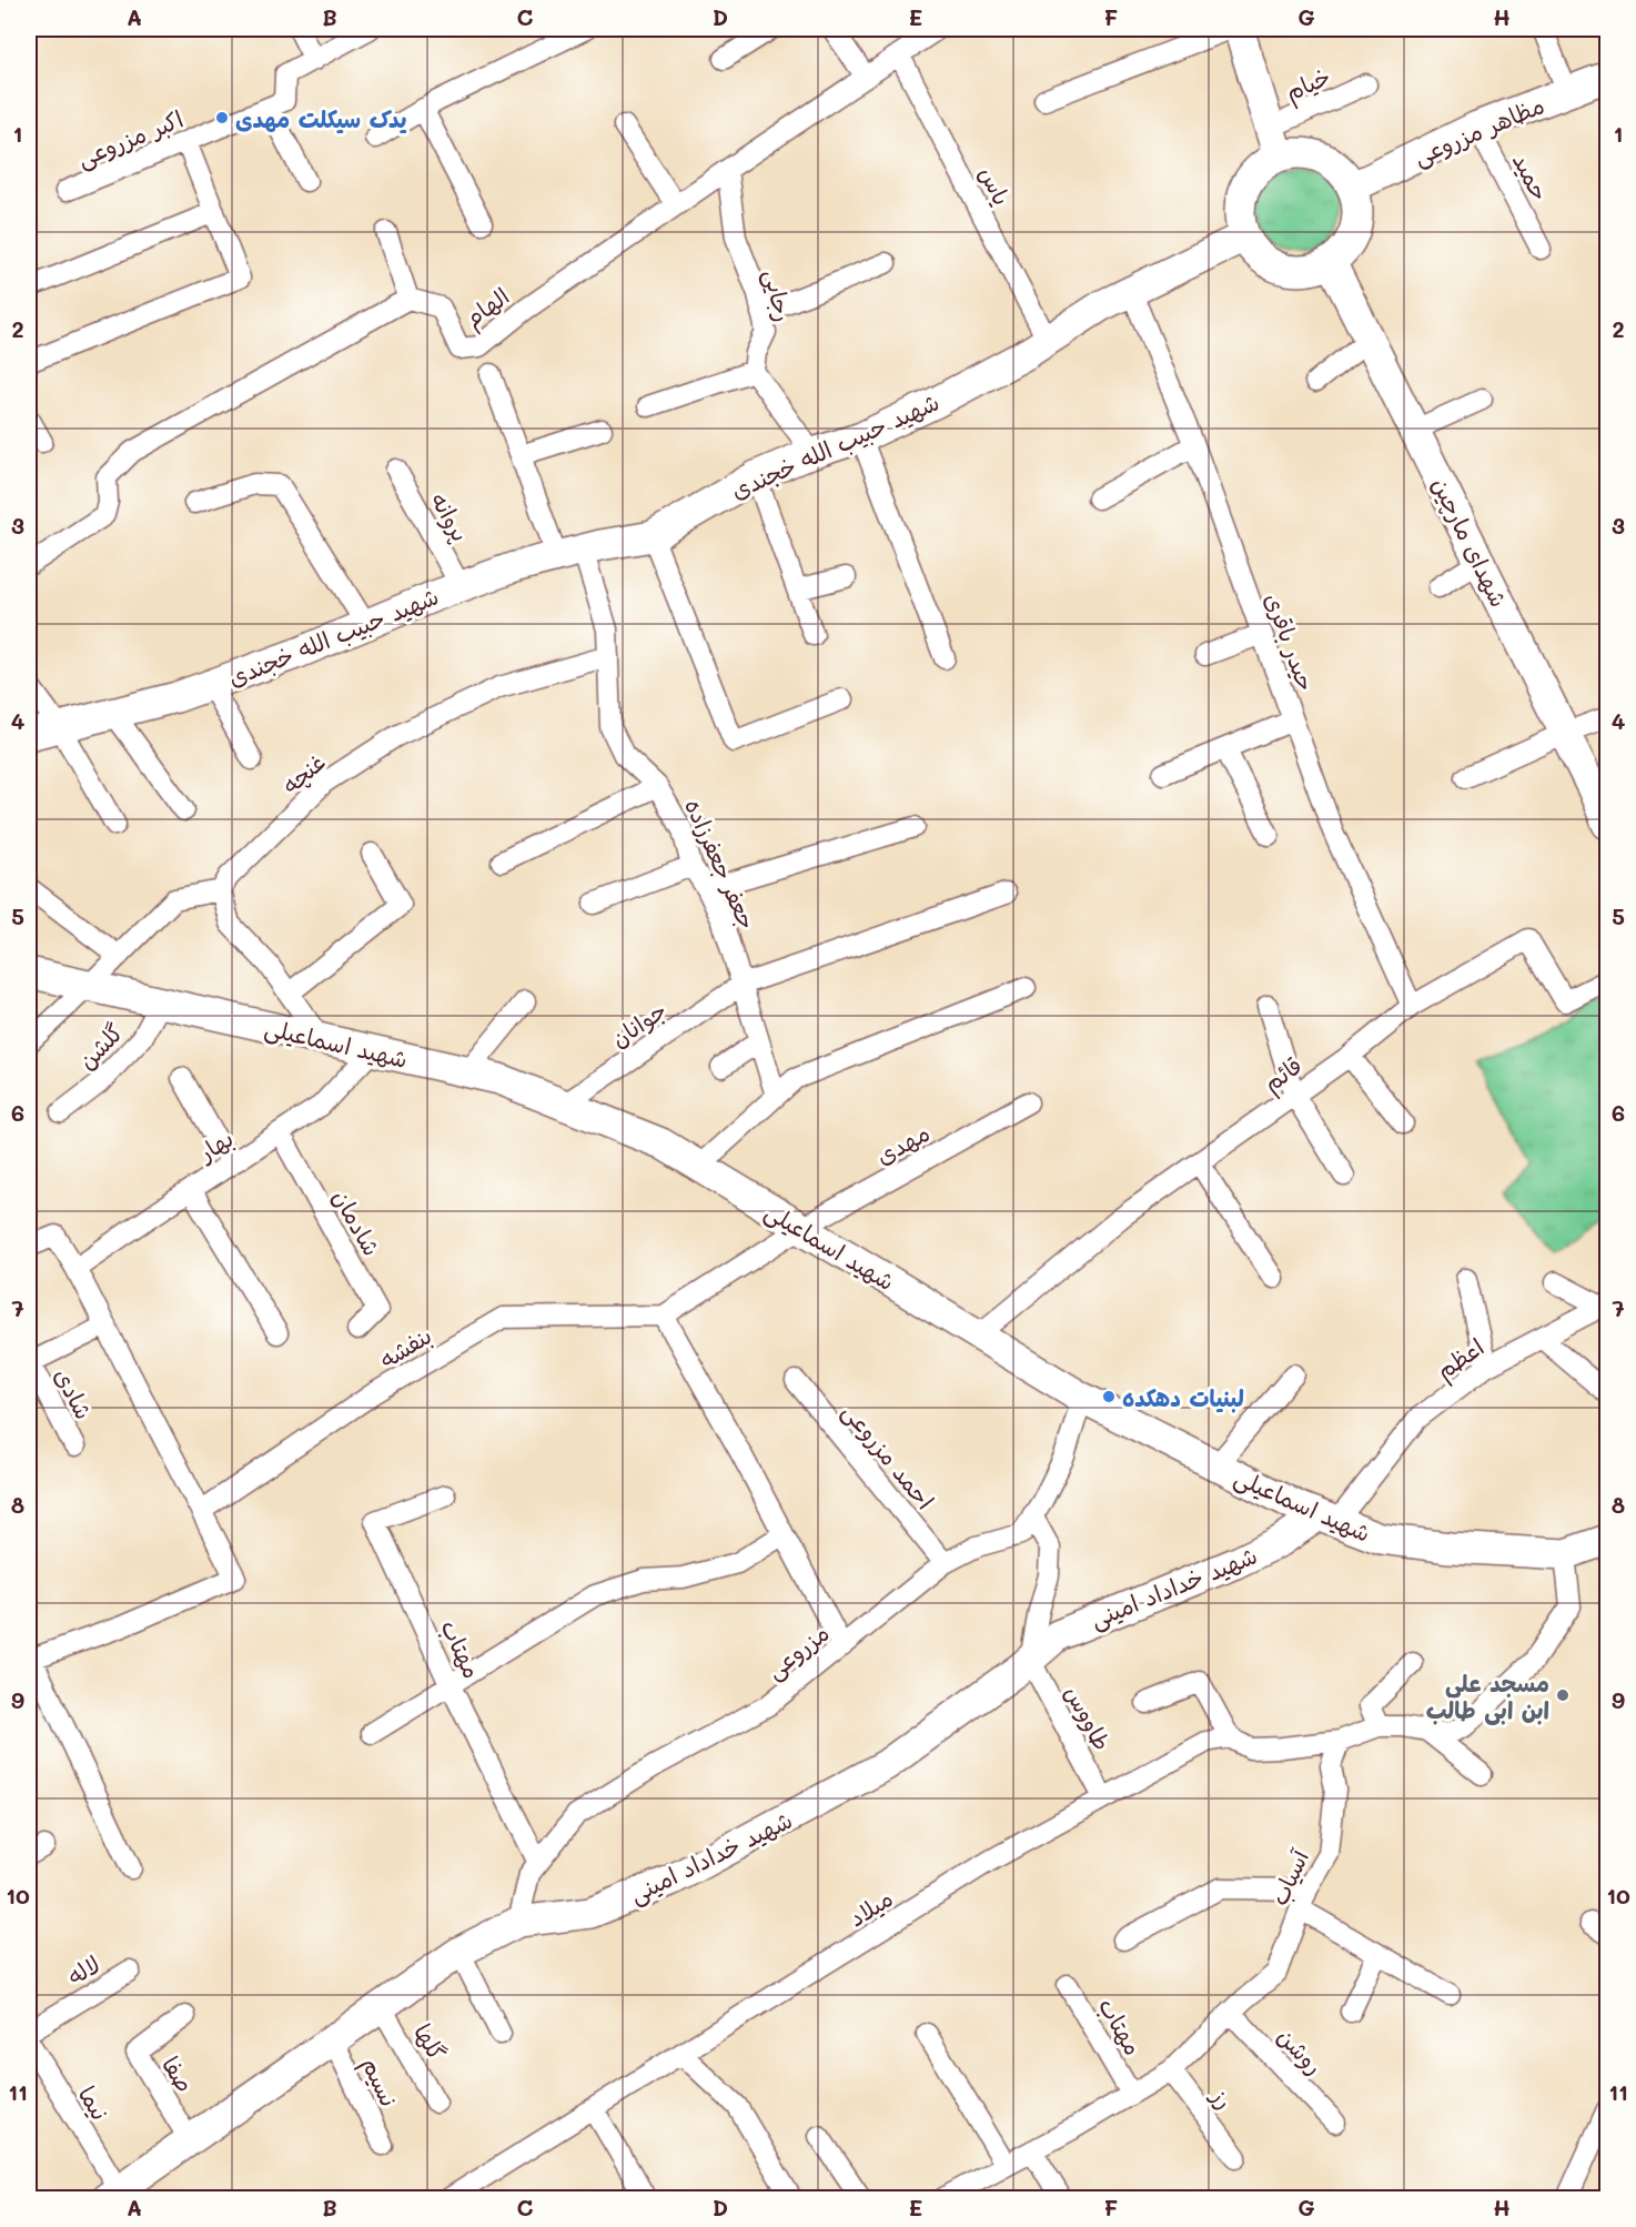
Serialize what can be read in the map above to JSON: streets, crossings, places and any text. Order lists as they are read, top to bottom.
{
  "streets": {
    "street": [
      "خیام",
      "مظاهر مزروعی",
      "اکبر مزروعی",
      "حمید",
      "یاس",
      "رجایی",
      "الهام",
      "شهید حبیب الله خجندی",
      "پروانه",
      "شهدای مارچین",
      "حیدر باقری",
      "غنچه",
      "جعفر جعفرزاده",
      "جوانان",
      "شهید اسماعیلی",
      "گلشن",
      "قائم",
      "مهدی",
      "بهار",
      "شادمان",
      "بنفشه",
      "اعظم",
      "شادی",
      "احمد مزروعی",
      "شهید خداداد امینی",
      "مهتاب",
      "مزروعی",
      "طاووس",
      "آسیاب",
      "میلاد",
      "لاله",
      "گلها",
      "روشن",
      "صفا",
      "نسیم",
      "رز",
      "نیما"
    ]
  },
  "crossings": [
    ["مظاهر مزروعی", "حمید"],
    ["مظاهر مزروعی", "شهید حبیب الله خجندی"],
    ["مظاهر مزروعی", "شهدای مارچین"],
    ["یاس", "الهام"],
    ["یاس", "شهید حبیب الله خجندی"],
    ["رجایی", "الهام"],
    ["شهید حبیب الله خجندی", "پروانه"],
    ["شهید حبیب الله خجندی", "شهدای مارچین"],
    ["شهید حبیب الله خجندی", "حیدر باقری"],
    ["شهید حبیب الله خجندی", "جعفر جعفرزاده"],
    ["حیدر باقری", "قائم"],
    ["غنچه", "جعفر جعفرزاده"],
    ["جعفر جعفرزاده", "جوانان"],
    ["جوانان", "شهید اسماعیلی"],
    ["شهید اسماعیلی", "گلشن"],
    ["شهید اسماعیلی", "قائم"],
    ["شهید اسماعیلی", "مهدی"],
    ["شهید اسماعیلی", "بهار"],
    ["شهید اسماعیلی", "اعظم"],
    ["شهید اسماعیلی", "شهید خداداد امینی"],
    ["شهید اسماعیلی", "مزروعی"],
    ["مهدی", "بنفشه"],
    ["بهار", "شادمان"],
    ["اعظم", "شهید خداداد امینی"],
    ["احمد مزروعی", "مزروعی"],
    ["شهید خداداد امینی", "مزروعی"],
    ["شهید خداداد امینی", "طاووس"],
    ["شهید خداداد امینی", "گلها"],
    ["شهید خداداد امینی", "صفا"],
    ["شهید خداداد امینی", "نسیم"],
    ["شهید خداداد امینی", "نیما"],
    ["مهتاب", "مزروعی"],
    ["مهتاب", "آسیاب"],
    ["طاووس", "میلاد"],
    ["آسیاب", "روشن"],
    ["آسیاب", "رز"]
  ],
  "places": ["یدک سیکلت مهدی", "لبنیات دهکده", "مسجد علی ابن ابی طالب"],
  "grid": {
    "columns": [
      "A",
      "B",
      "C",
      "D",
      "E",
      "F",
      "G",
      "H"
    ],
    "rows": [
      "1",
      "2",
      "3",
      "4",
      "5",
      "6",
      "7",
      "8",
      "9",
      "10",
      "11"
    ]
  }
}
